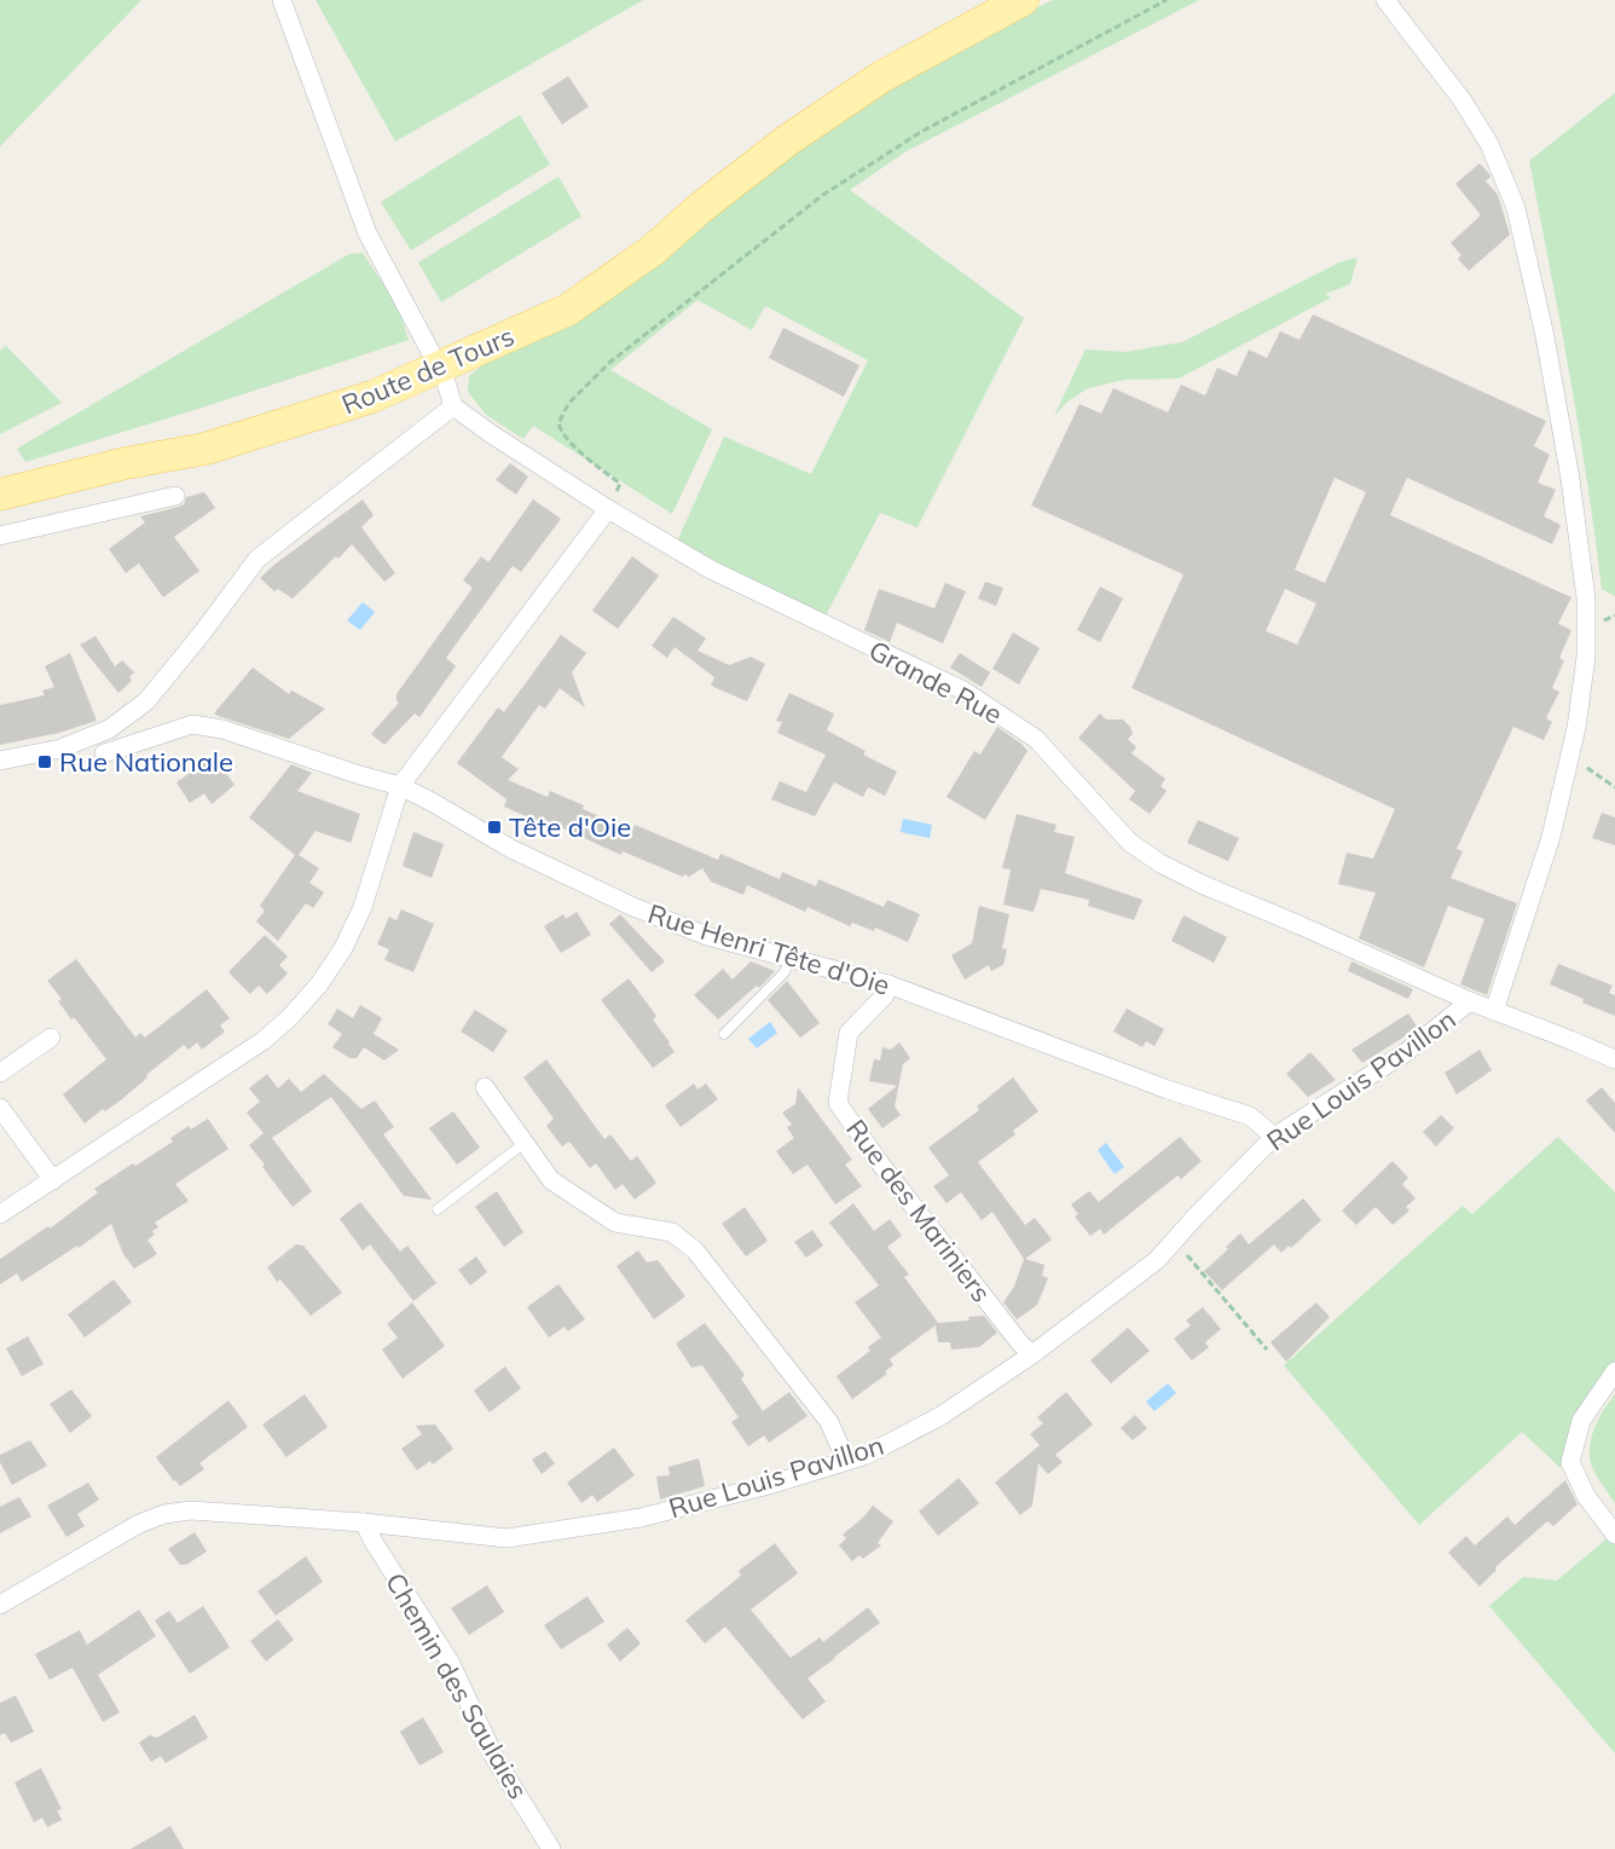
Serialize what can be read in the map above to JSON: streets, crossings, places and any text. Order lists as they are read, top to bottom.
{
  "streets": {
    "main road": ["Route de Tours"],
    "street": [
      "Grande Rue",
      "Rue Henri Tête d'Oie",
      "Rue Louis Pavillon",
      "Rue des Mariniers",
      "Chemin des Saulaies"
    ]
  },
  "crossings": [
    ["Grande Rue", "Rue Louis Pavillon"],
    ["Rue Henri Tête d'Oie", "Rue Louis Pavillon"],
    ["Rue Henri Tête d'Oie", "Rue des Mariniers"],
    ["Rue Louis Pavillon", "Rue des Mariniers"],
    ["Rue Louis Pavillon", "Chemin des Saulaies"]
  ],
  "places": {
    "transit": ["Rue Nationale", "Tête d'Oie"]
  }
}
